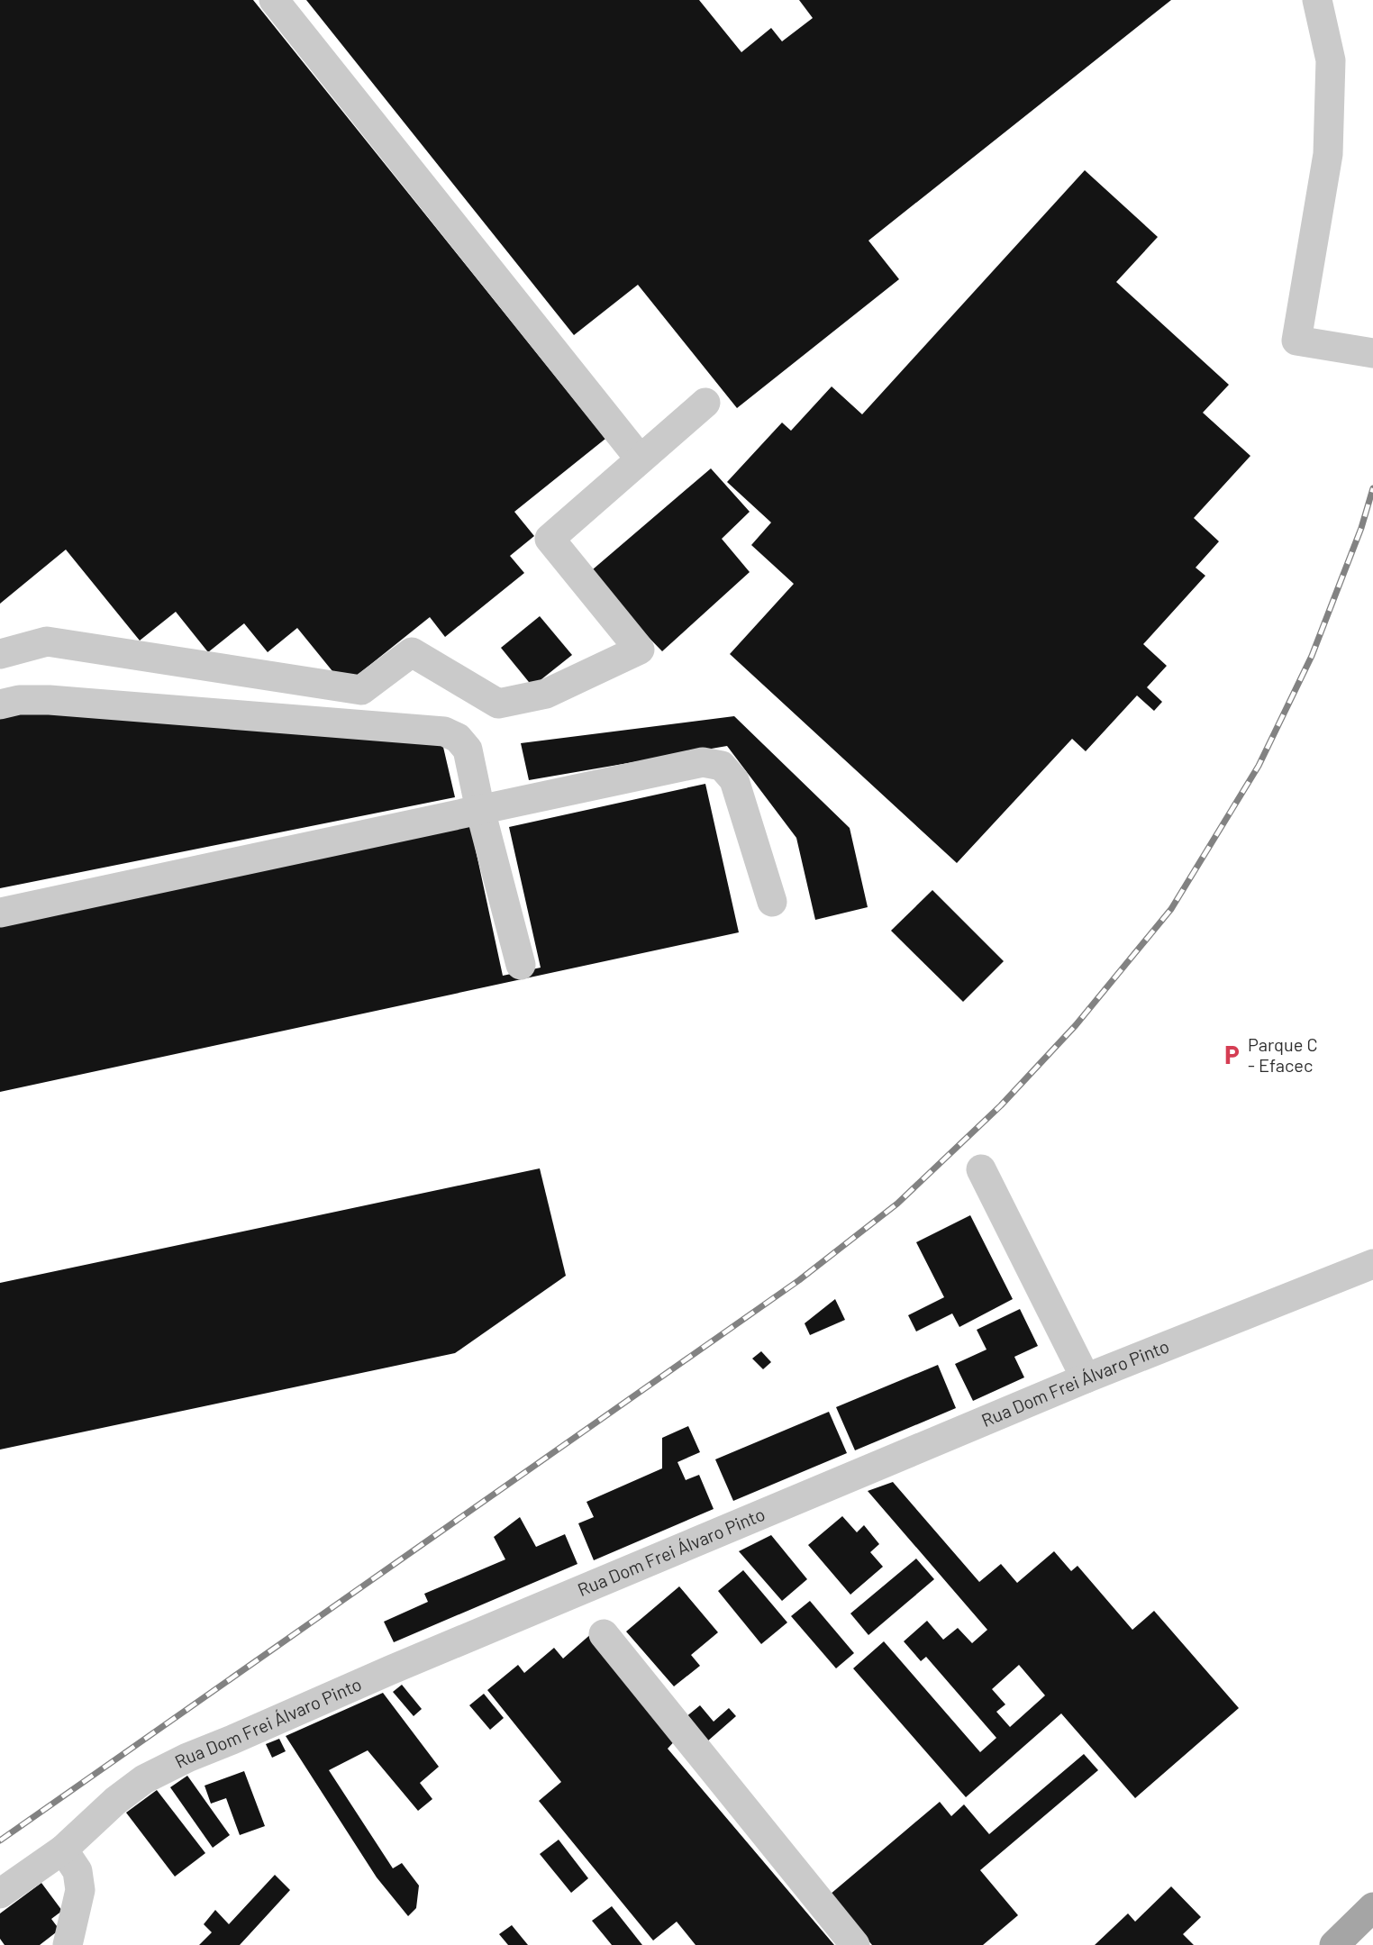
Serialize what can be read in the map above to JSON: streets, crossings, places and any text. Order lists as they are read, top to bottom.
{
  "streets": {
    "street": ["Rua Dom Frei Álvaro Pinto"]
  },
  "places": {
    "parking": ["Parque C - Efacec"]
  }
}
